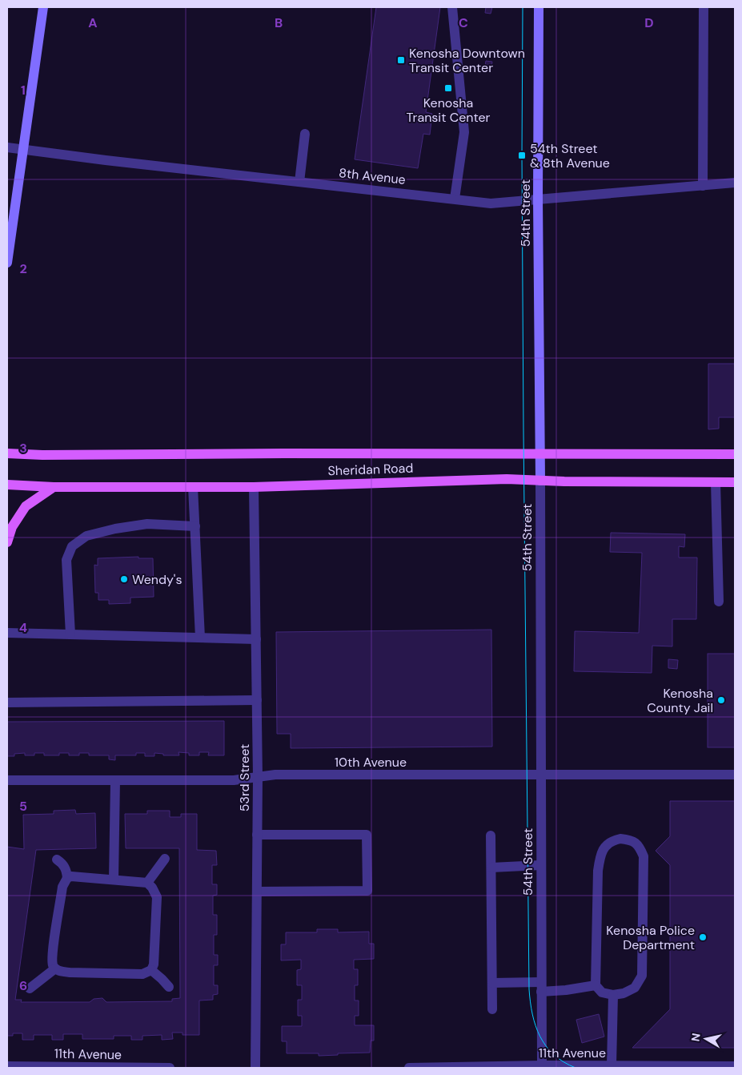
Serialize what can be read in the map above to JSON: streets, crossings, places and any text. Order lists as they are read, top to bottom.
{
  "streets": {
    "main road": ["Sheridan Road"],
    "street": [
      "8th Avenue",
      "54th Street",
      "10th Avenue",
      "53rd Street",
      "11th Avenue"
    ]
  },
  "crossings": [
    ["8th Avenue", "54th Street"],
    ["54th Street", "Sheridan Road"],
    ["54th Street", "10th Avenue"],
    ["54th Street", "11th Avenue"],
    ["Sheridan Road", "53rd Street"],
    ["10th Avenue", "53rd Street"]
  ],
  "places": {
    "transit": ["Kenosha Downtown Transit Center", "Kenosha Transit Center", "54th Street & 8th Avenue"],
    "other": ["Wendy's", "Kenosha County Jail", "Kenosha Police Department"]
  },
  "north": "left",
  "grid": {
    "columns": [
      "A",
      "B",
      "C",
      "D"
    ],
    "rows": [
      "1",
      "2",
      "3",
      "4",
      "5",
      "6"
    ]
  }
}
